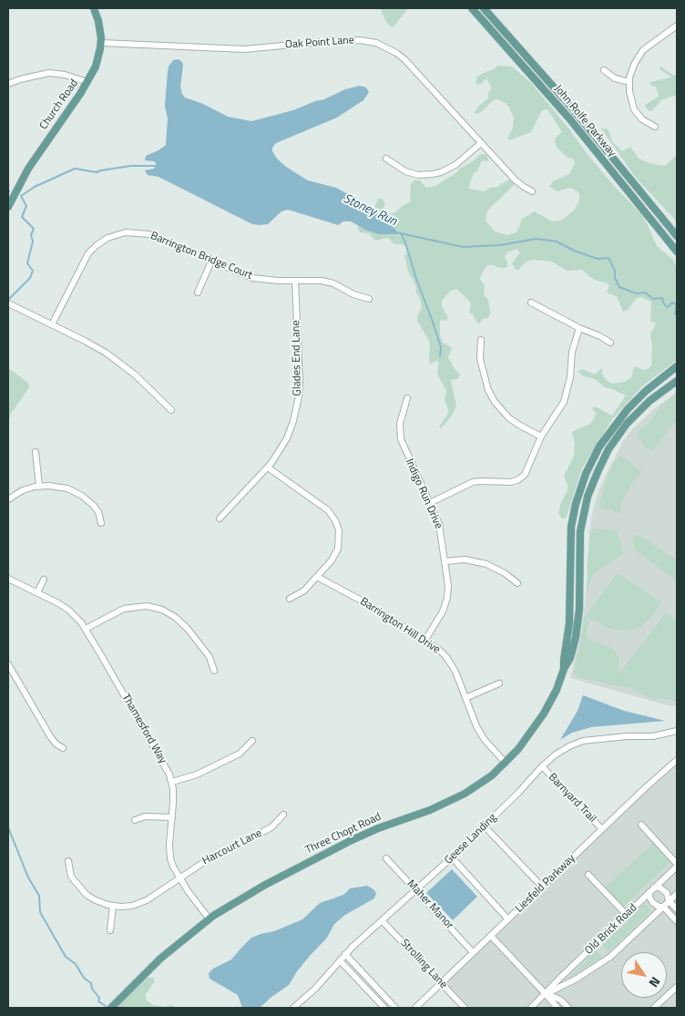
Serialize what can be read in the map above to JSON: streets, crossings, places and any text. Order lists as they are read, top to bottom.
{
  "streets": {
    "main road": ["Church Road", "John Rolfe Parkway", "Three Chopt Road"],
    "street": [
      "Oak Point Lane",
      "Barrington Bridge Court",
      "Glades End Lane",
      "Indigo Run Drive",
      "Barrington Hill Drive",
      "Thamesford Way",
      "Barnyard Trail",
      "Geese Landing",
      "Harcourt Lane",
      "Liesfeld Parkway",
      "Maher Manor",
      "Old Brick Road",
      "Strolling Lane"
    ]
  },
  "crossings": [
    ["Oak Point Lane", "Church Road"],
    ["Barrington Bridge Court", "Glades End Lane"],
    ["Indigo Run Drive", "Barrington Hill Drive"],
    ["Barrington Hill Drive", "Three Chopt Road"],
    ["Thamesford Way", "Three Chopt Road"],
    ["Thamesford Way", "Harcourt Lane"],
    ["Barnyard Trail", "Geese Landing"],
    ["Barnyard Trail", "Liesfeld Parkway"],
    ["Geese Landing", "Maher Manor"],
    ["Geese Landing", "Strolling Lane"],
    ["Liesfeld Parkway", "Maher Manor"],
    ["Liesfeld Parkway", "Strolling Lane"]
  ],
  "water": ["Stoney Run"],
  "north": "bottom right"
}
